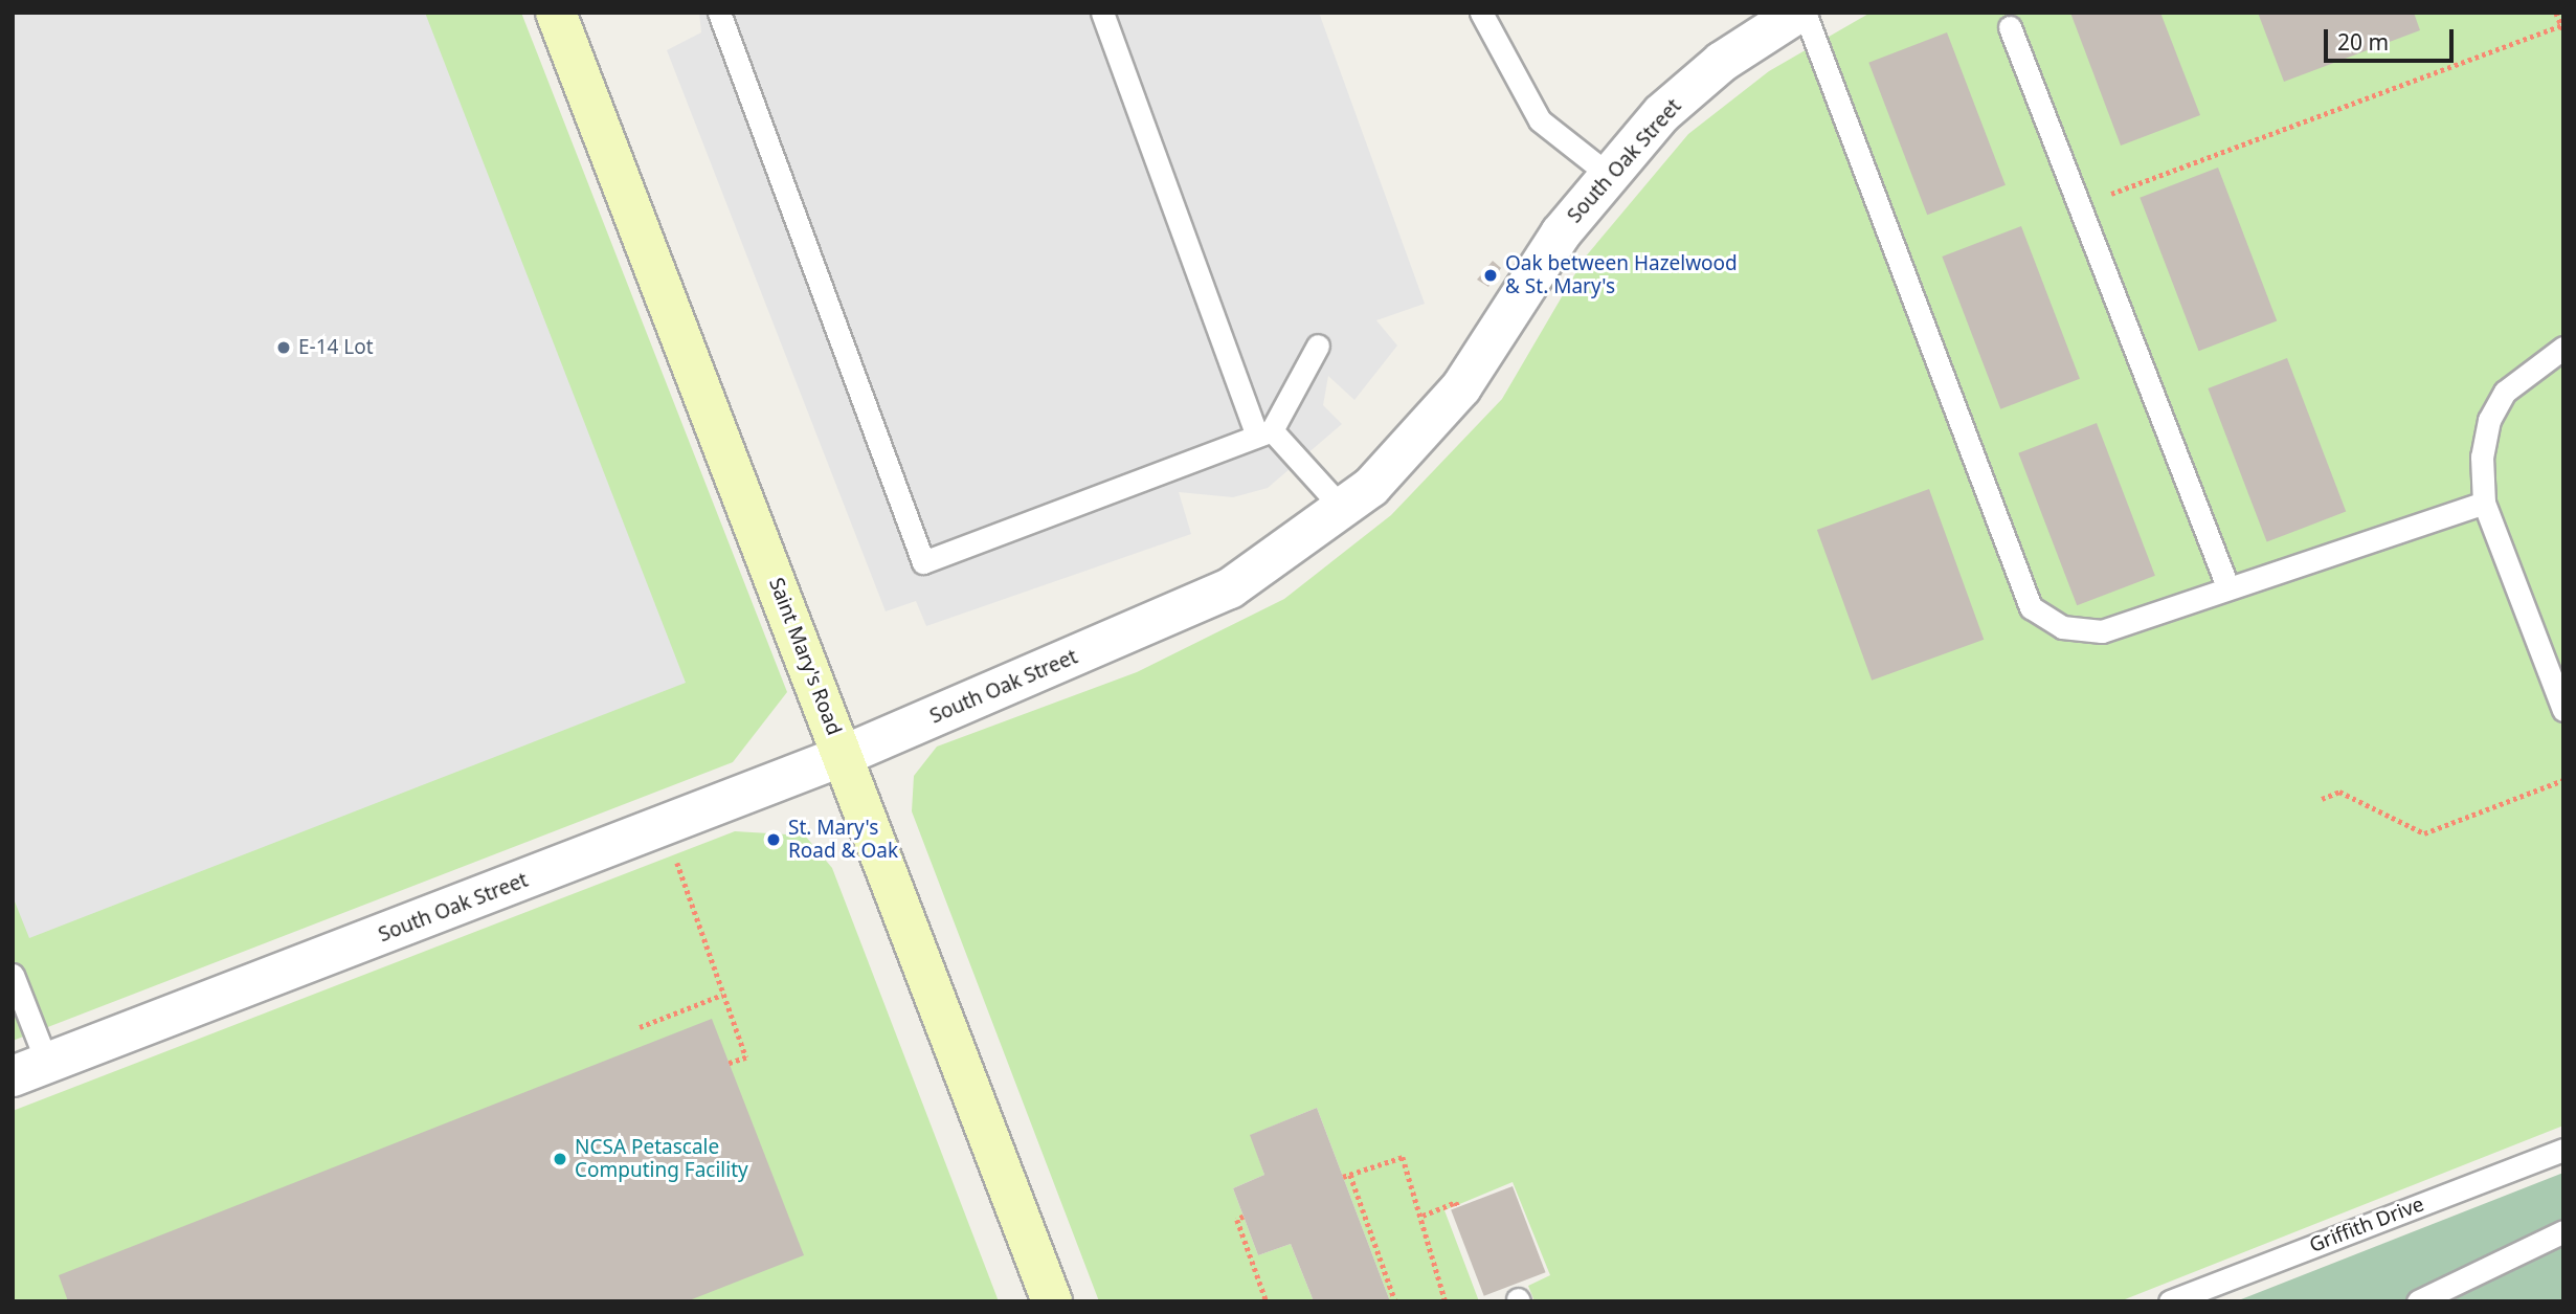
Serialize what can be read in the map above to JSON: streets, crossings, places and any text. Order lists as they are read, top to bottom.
{
  "streets": {
    "main road": ["Saint Mary's Road"],
    "street": ["South Oak Street"],
    "lane": ["Griffith Drive"]
  },
  "crossings": [
    ["South Oak Street", "Saint Mary's Road"]
  ],
  "places": [
    "Oak between Hazelwood & St. Mary's",
    "E-14 Lot",
    "St. Mary's Road & Oak",
    "NCSA Petascale Computing Facility"
  ],
  "scale_bar": "20 m"
}
